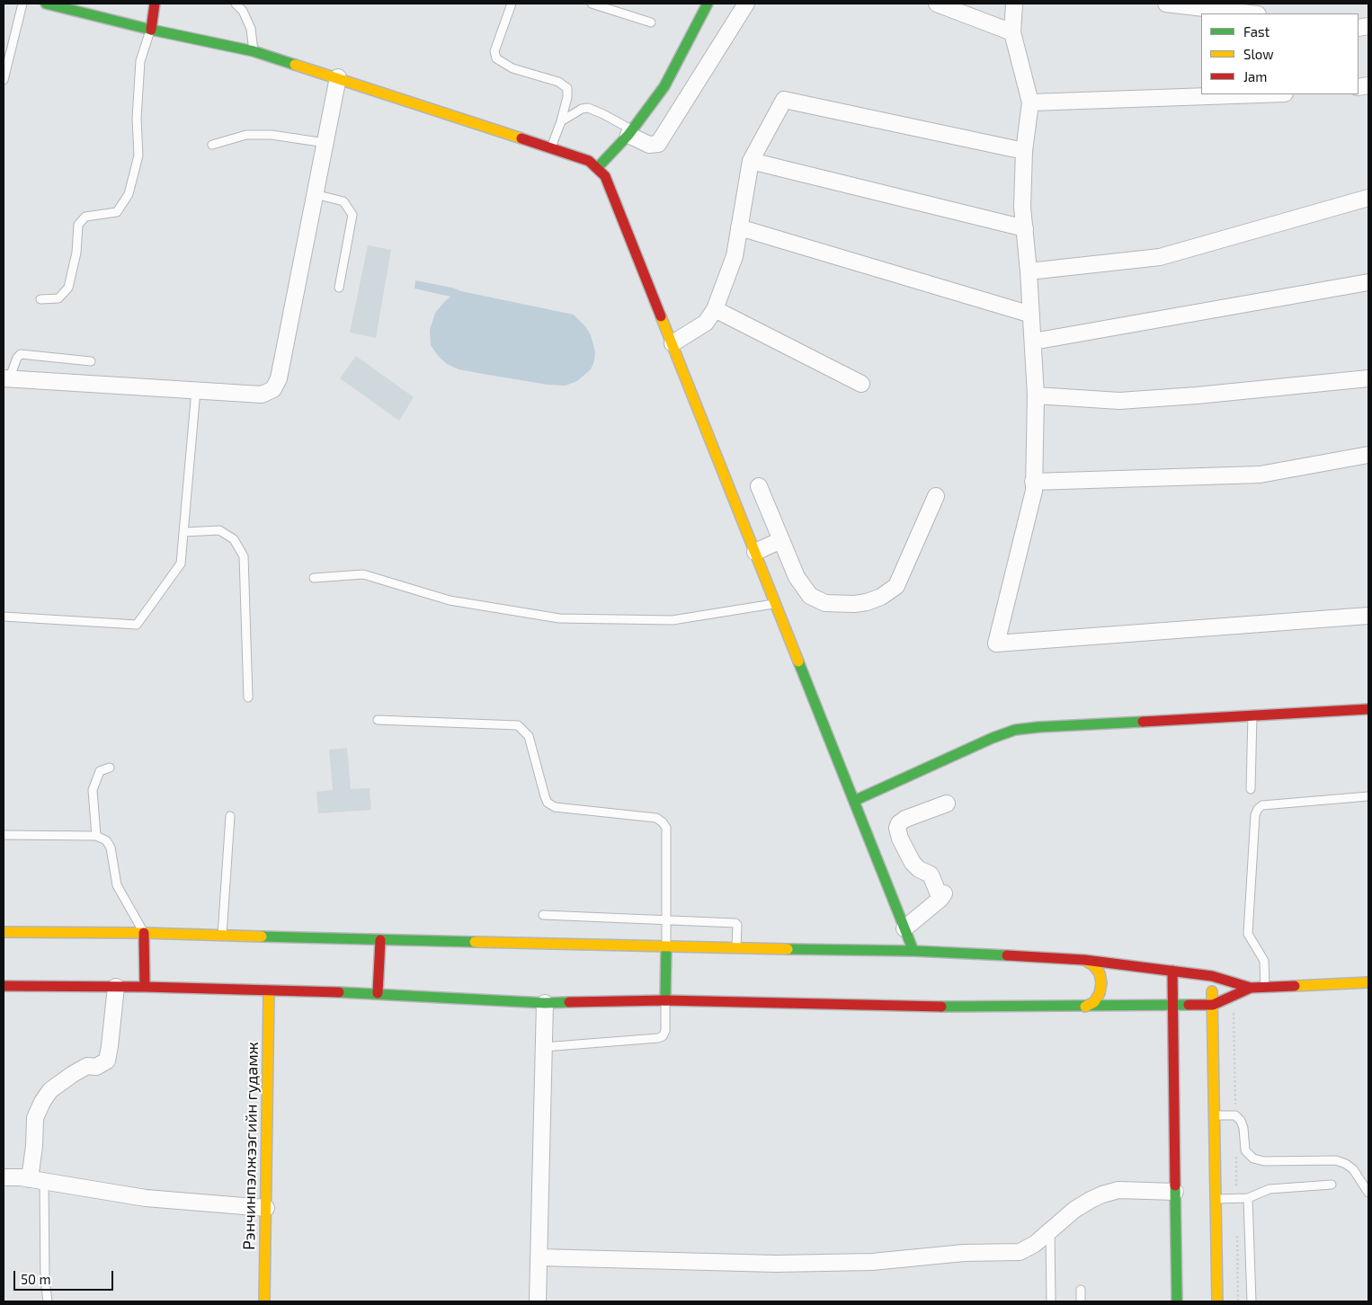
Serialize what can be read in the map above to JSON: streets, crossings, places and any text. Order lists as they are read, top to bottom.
{
  "streets": {
    "main road": ["Рэнчинпэлжээгийн гудамж"]
  },
  "legend": ["Fast", "Slow", "Jam"],
  "scale_bar": "50 m"
}
